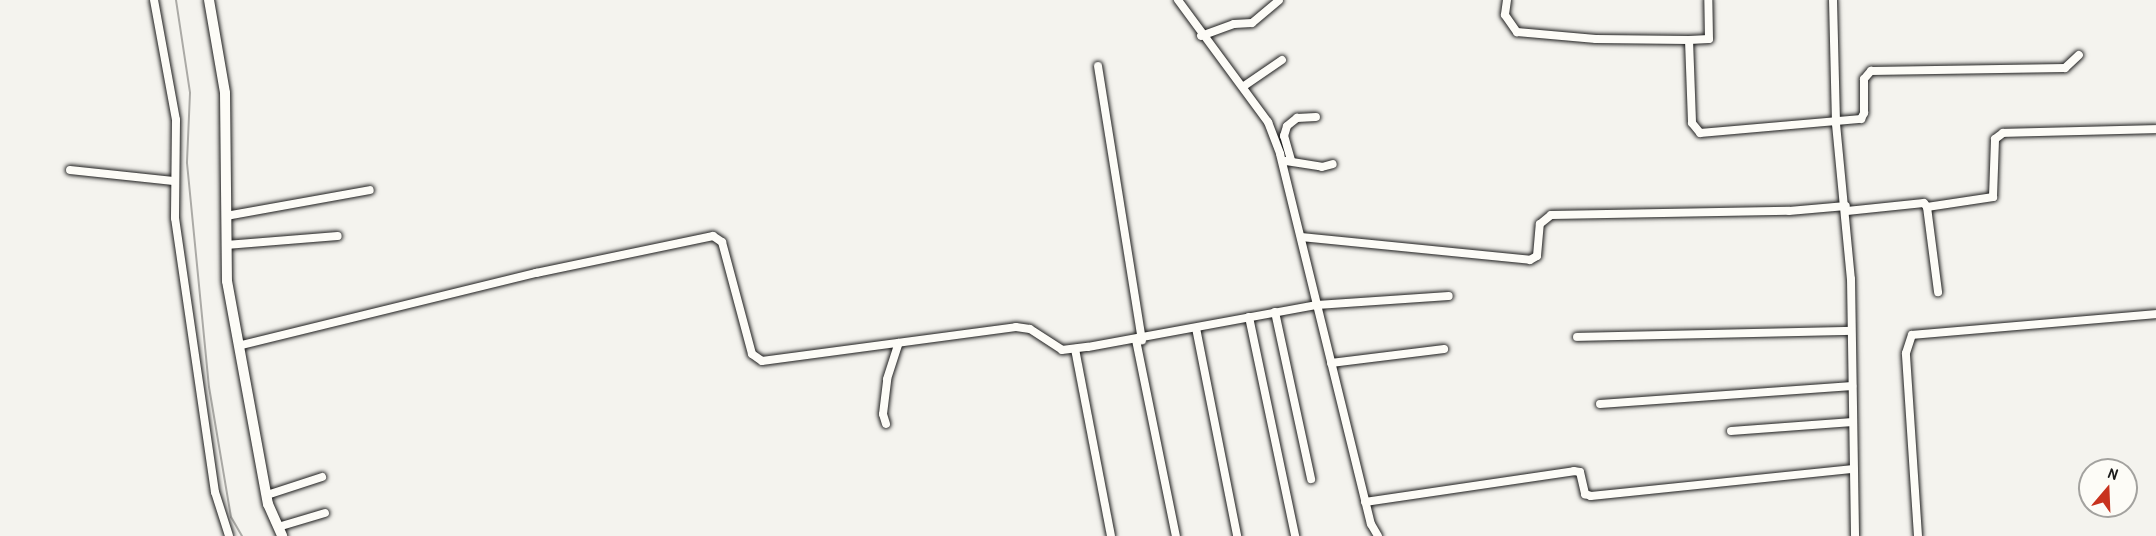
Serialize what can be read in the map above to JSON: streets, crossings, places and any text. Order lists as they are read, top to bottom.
{
  "north": "top"
}
